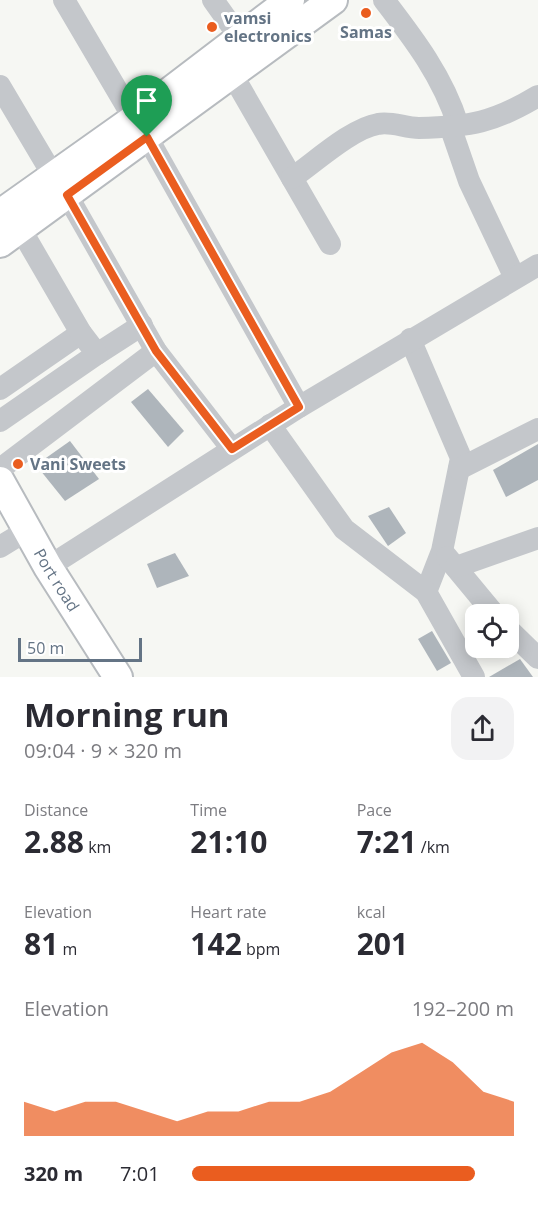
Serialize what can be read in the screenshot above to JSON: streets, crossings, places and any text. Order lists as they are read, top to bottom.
{
  "streets": {
    "main road": ["Port road"]
  },
  "places": ["Samas", "vamsi electronics", "Vani Sweets"],
  "scale_bar": "50 m",
  "page": {
    "scale": "50 m",
    "heading": ["Morning run", "09:04 · 9 × 320 m"],
    "stats": [
      ["Distance", "2.88 km"],
      ["Time", "21:10"],
      ["Pace", "7:21 /km"],
      ["Elevation", "81 m"],
      ["Heart rate", "142 bpm"],
      ["kcal", "201"]
    ],
    "chart": ["Elevation", "192–200 m"],
    "list": [
      {
        "name": "320 m",
        "note": "7:01"
      }
    ]
  }
}
